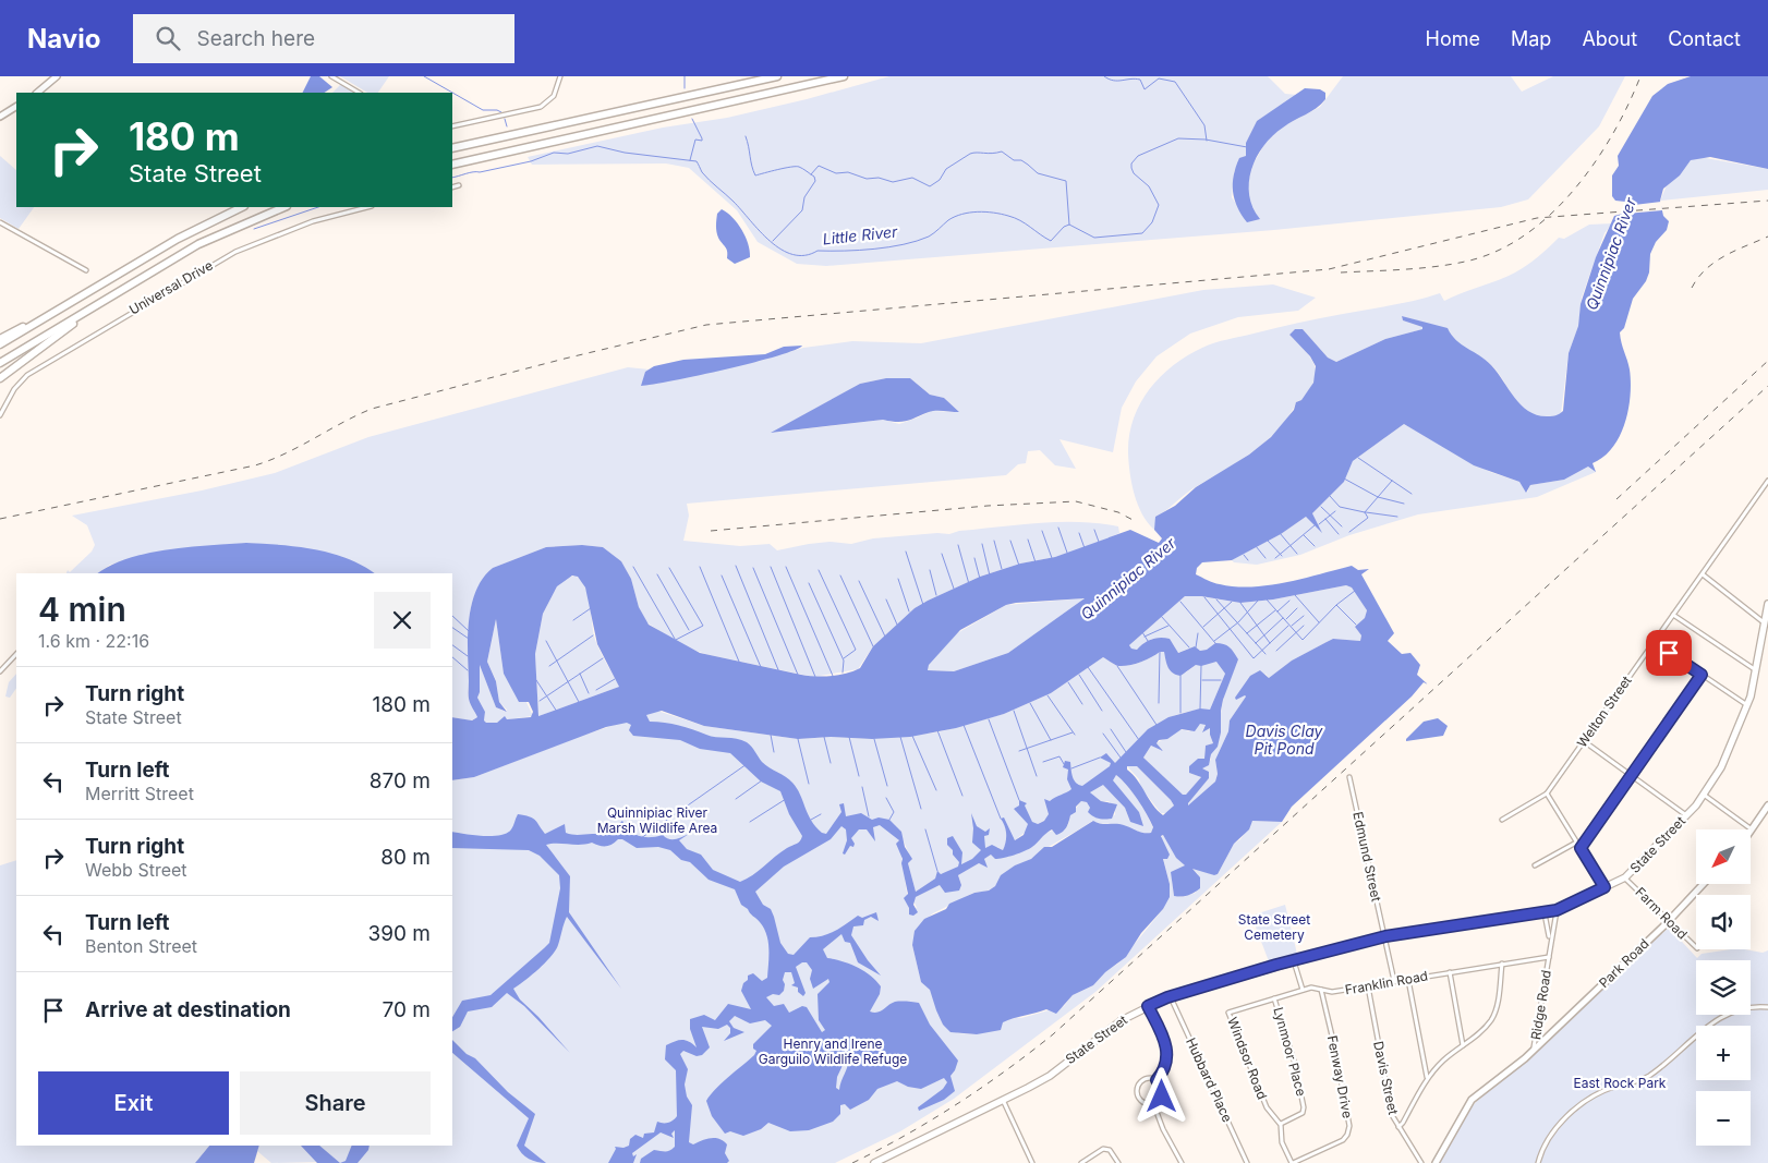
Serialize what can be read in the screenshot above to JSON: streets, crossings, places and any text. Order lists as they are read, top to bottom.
{
  "streets": {
    "main road": ["State Street", "Park Road", "Ridge Road"],
    "street": [
      "Universal Drive",
      "Welton Street",
      "Edmund Street",
      "Farm Road",
      "Franklin Road",
      "Lynmoor Place",
      "Windsor Road",
      "Fenway Drive",
      "Davis Street",
      "Hubbard Place"
    ]
  },
  "crossings": [
    ["State Street", "Edmund Street"],
    ["State Street", "Farm Road"],
    ["State Street", "Ridge Road"],
    ["State Street", "Hubbard Place"],
    ["Edmund Street", "Franklin Road"],
    ["Farm Road", "Park Road"],
    ["Park Road", "Ridge Road"],
    ["Franklin Road", "Ridge Road"],
    ["Franklin Road", "Lynmoor Place"],
    ["Franklin Road", "Windsor Road"],
    ["Franklin Road", "Fenway Drive"],
    ["Franklin Road", "Davis Street"],
    ["Lynmoor Place", "Windsor Road"],
    ["Windsor Road", "Fenway Drive"]
  ],
  "water": ["Little River", "Quinnipiac River", "Davis Clay Pit Pond"],
  "parks": [
    "Quinnipiac River Marsh Wildlife Area",
    "State Street Cemetery",
    "Henry and Irene Garguilo Wildlife Refuge",
    "East Rock Park"
  ],
  "north": "bottom left",
  "page": {
    "header": "Navio",
    "search": "Search here",
    "nav": [
      "Home",
      "Map",
      "About",
      "Contact"
    ],
    "turn": ["180 m", "State Street"],
    "heading": ["4 min", "1.6 km · 22:16"],
    "list": [
      {
        "name": "Turn right",
        "note": "State Street",
        "value": "180 m"
      },
      {
        "name": "Turn left",
        "note": "Merritt Street",
        "value": "870 m"
      },
      {
        "name": "Turn right",
        "note": "Webb Street",
        "value": "80 m"
      },
      {
        "name": "Turn left",
        "note": "Benton Street",
        "value": "390 m"
      },
      {
        "name": "Arrive at destination",
        "value": "70 m"
      }
    ],
    "map_buttons": ["+", "−"],
    "buttons": ["Exit", "Share"]
  }
}
